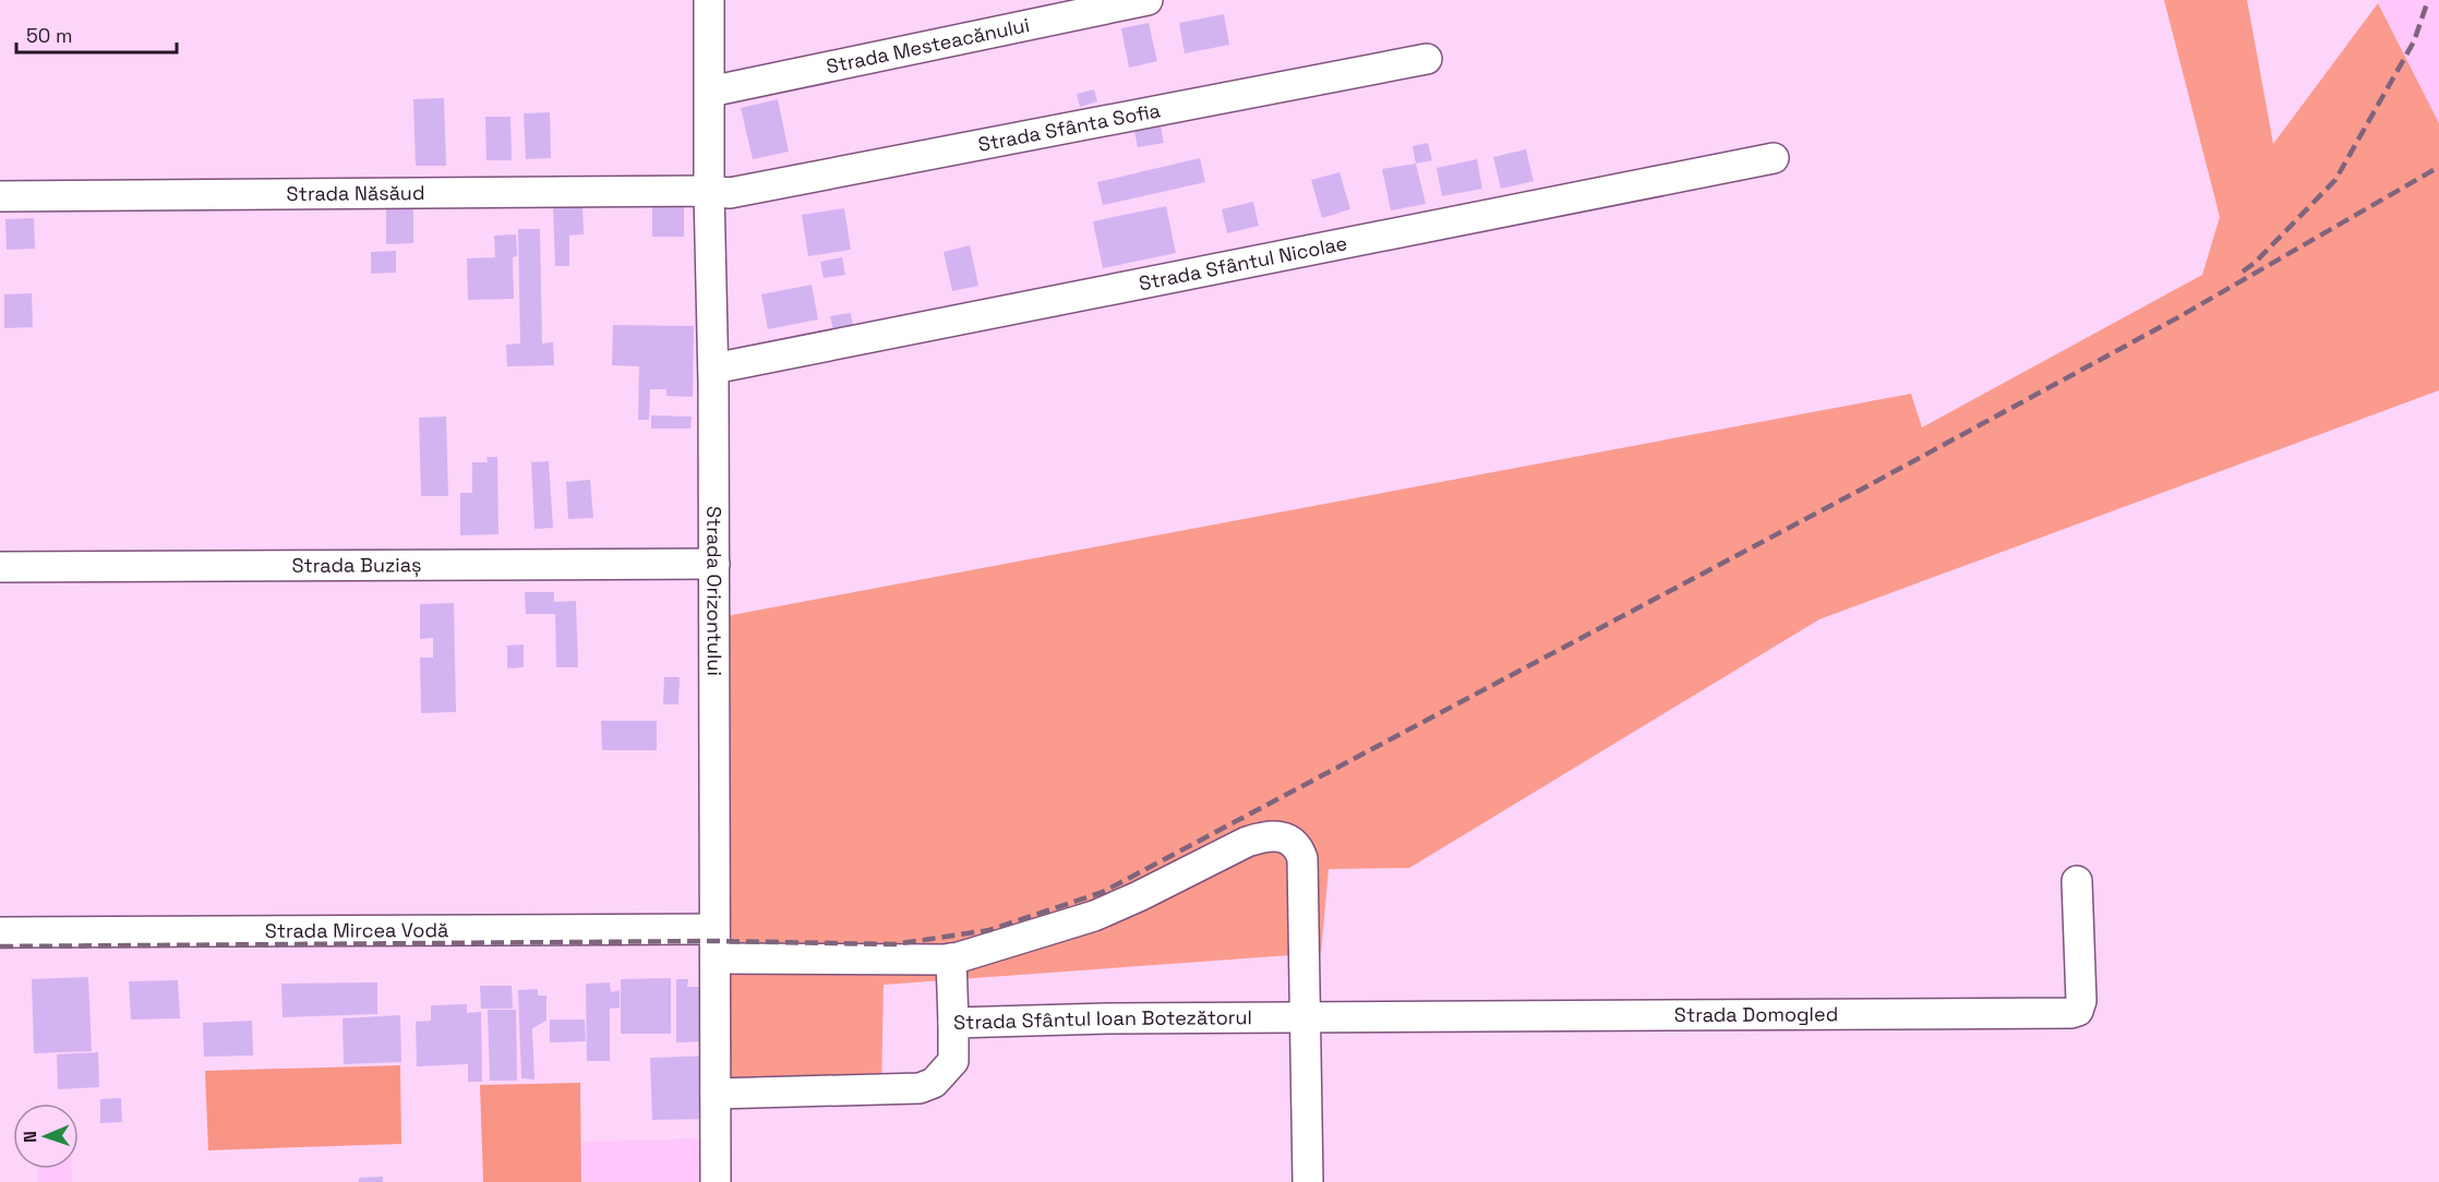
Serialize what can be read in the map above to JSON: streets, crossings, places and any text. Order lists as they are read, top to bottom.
{
  "streets": {
    "street": [
      "Strada Mesteacănului",
      "Strada Sfânta Sofia",
      "Strada Năsăud",
      "Strada Sfântul Nicolae",
      "Strada Buziaș",
      "Strada Orizontului",
      "Strada Mircea Vodă",
      "Strada Domogled",
      "Strada Sfântul Ioan Botezătorul"
    ]
  },
  "crossings": [
    ["Strada Mesteacănului", "Strada Orizontului"],
    ["Strada Sfânta Sofia", "Strada Năsăud"],
    ["Strada Sfânta Sofia", "Strada Orizontului"],
    ["Strada Năsăud", "Strada Orizontului"],
    ["Strada Sfântul Nicolae", "Strada Orizontului"],
    ["Strada Buziaș", "Strada Orizontului"],
    ["Strada Orizontului", "Strada Mircea Vodă"],
    ["Strada Orizontului", "Strada Sfântul Ioan Botezătorul"],
    ["Strada Domogled", "Strada Sfântul Ioan Botezătorul"]
  ],
  "scale_bar": "50 m",
  "north": "left"
}
